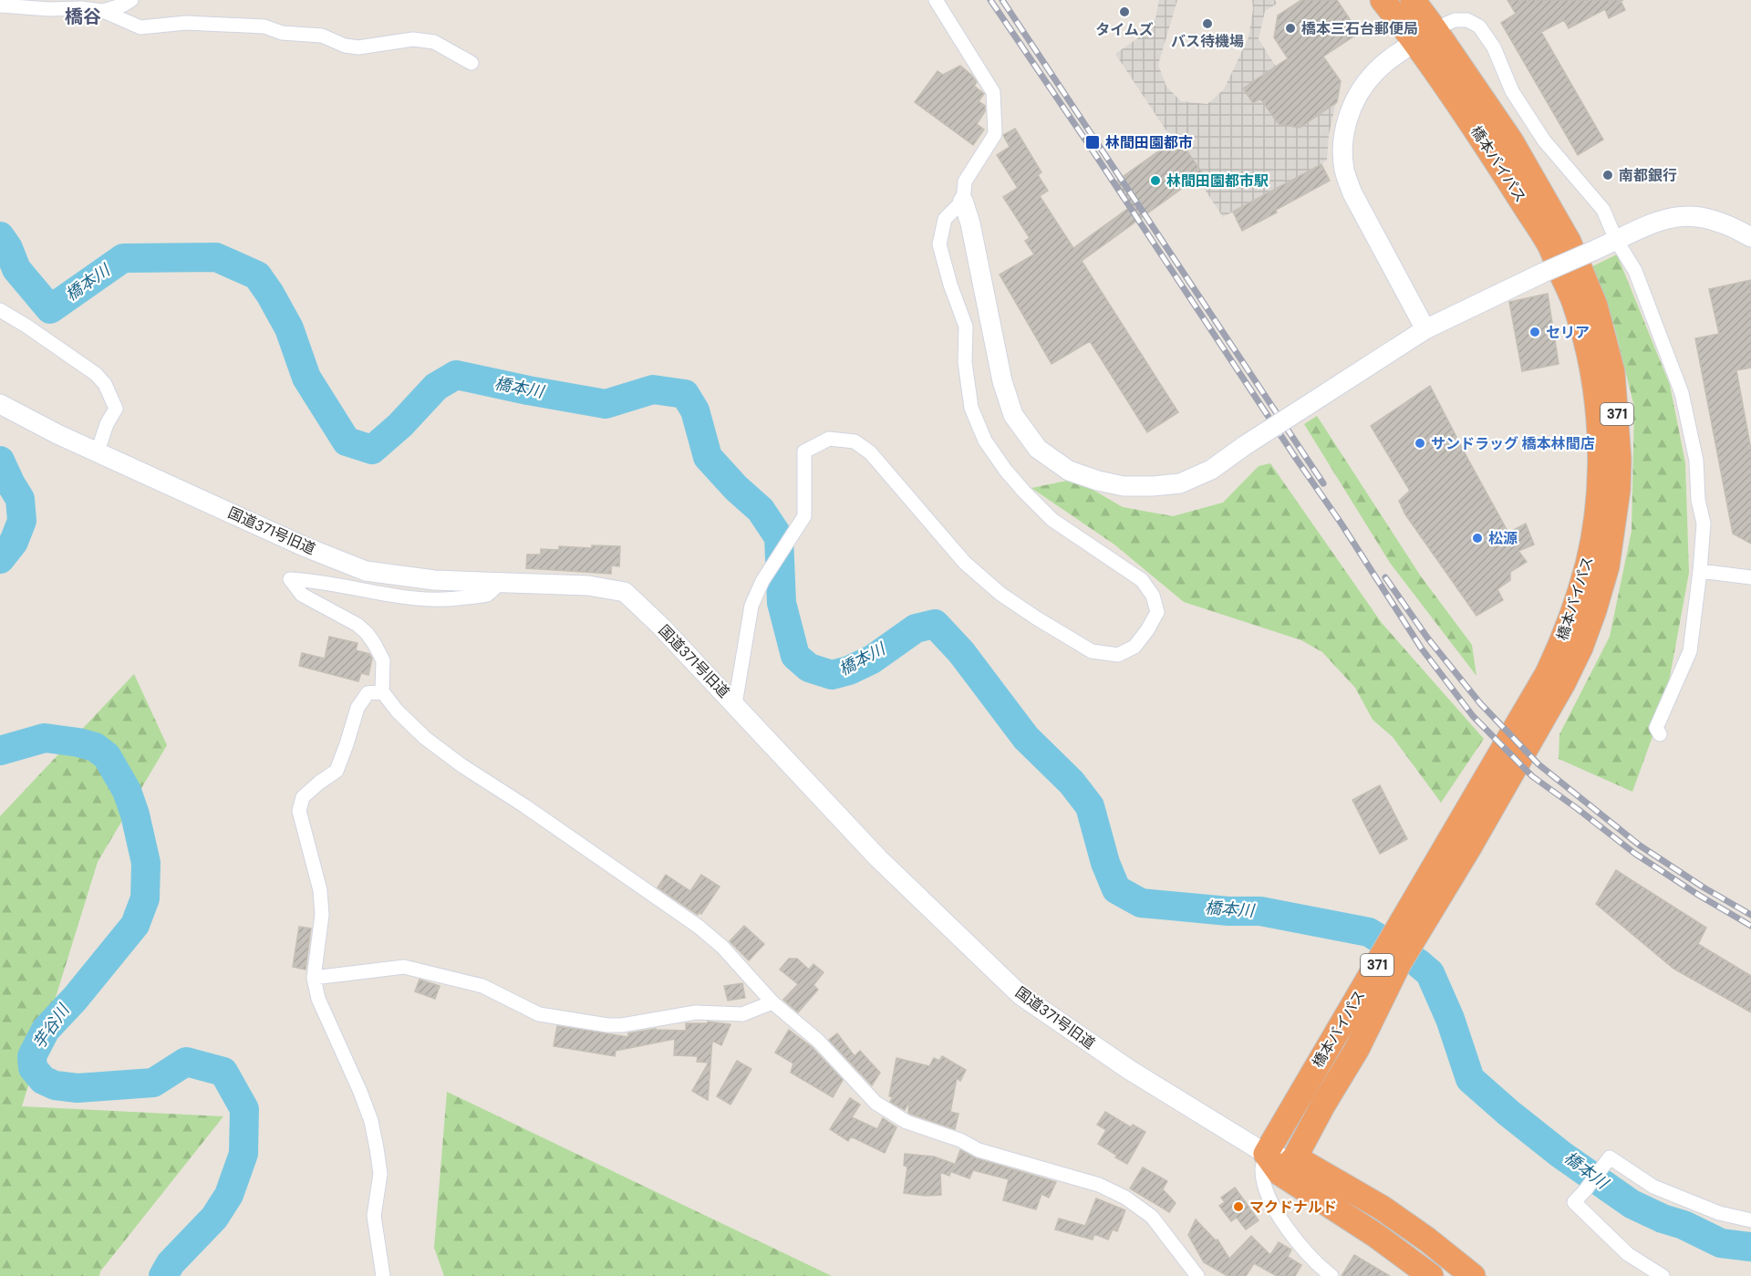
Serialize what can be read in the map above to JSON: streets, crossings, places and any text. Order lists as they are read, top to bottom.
{
  "streets": {
    "highway": ["橋本バイパス", "371"],
    "street": ["国道371号旧道"]
  },
  "crossings": [
    ["橋本バイパス", "国道371号旧道"]
  ],
  "districts": ["橋谷"],
  "water": ["橋本川", "芋谷川"],
  "places": {
    "other": [
      "タイムズ",
      "バス待機場",
      "橋本三石台郵便局",
      "南都銀行",
      "林間田園都市駅",
      "セリア",
      "サンドラッグ 橋本林間店",
      "松源",
      "マクドナルド"
    ],
    "transit": ["林間田園都市"]
  }
}
